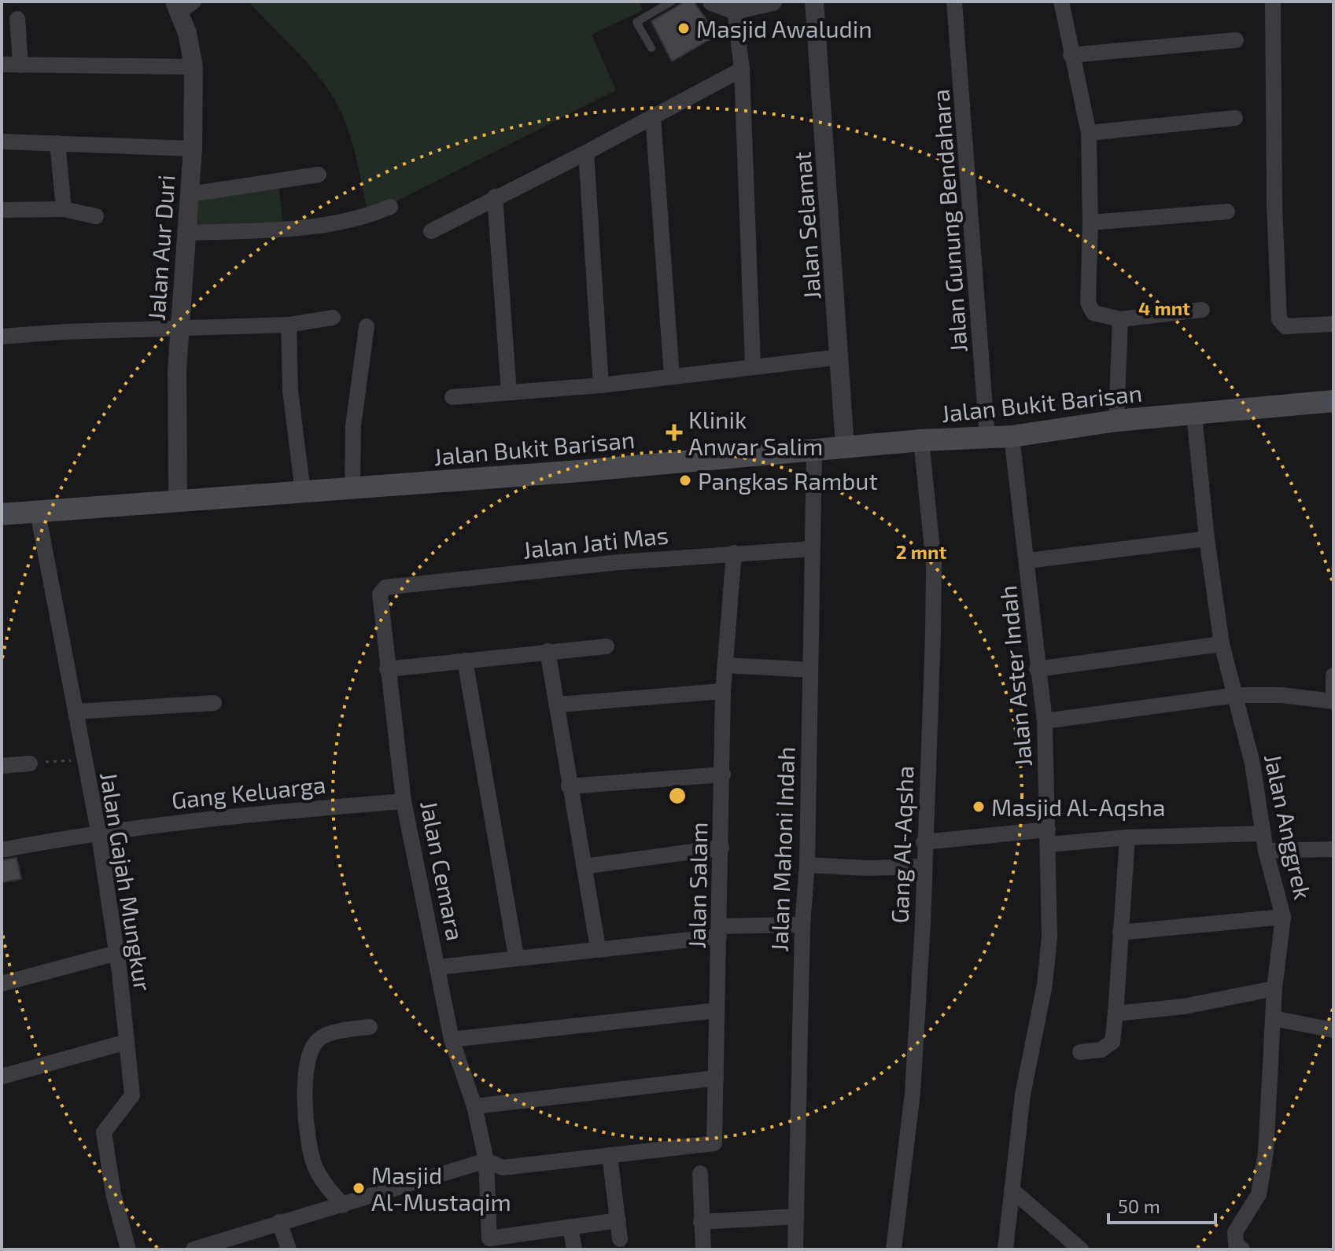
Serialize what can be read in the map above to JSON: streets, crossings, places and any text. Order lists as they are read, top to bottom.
{
  "streets": {
    "main road": ["Jalan Bukit Barisan"],
    "street": [
      "Jalan Gunung Bendahara",
      "Jalan Selamat",
      "Jalan Aur Duri",
      "Jalan Jati Mas",
      "Jalan Aster Indah",
      "Gang Keluarga",
      "Jalan Anggrek",
      "Gang Al-Aqsha",
      "Jalan Mahoni Indah",
      "Jalan Cemara",
      "Jalan Gajah Mungkur",
      "Jalan Salam"
    ]
  },
  "crossings": [
    ["Jalan Gunung Bendahara", "Jalan Bukit Barisan"],
    ["Jalan Selamat", "Jalan Bukit Barisan"],
    ["Jalan Aur Duri", "Jalan Bukit Barisan"],
    ["Jalan Bukit Barisan", "Jalan Aster Indah"],
    ["Jalan Bukit Barisan", "Jalan Anggrek"],
    ["Jalan Bukit Barisan", "Gang Al-Aqsha"],
    ["Jalan Bukit Barisan", "Jalan Mahoni Indah"],
    ["Jalan Bukit Barisan", "Jalan Gajah Mungkur"],
    ["Jalan Jati Mas", "Jalan Mahoni Indah"],
    ["Jalan Jati Mas", "Jalan Cemara"],
    ["Jalan Jati Mas", "Jalan Salam"],
    ["Gang Keluarga", "Jalan Cemara"],
    ["Gang Keluarga", "Jalan Gajah Mungkur"]
  ],
  "places": {
    "other": [
      "Masjid Awaludin",
      "Pangkas Rambut",
      "Masjid Al-Aqsha",
      "Masjid Al-Mustaqim"
    ],
    "health": ["Klinik Anwar Salim"]
  },
  "scale_bar": "50 m",
  "rings": ["4 mnt", "2 mnt"]
}
